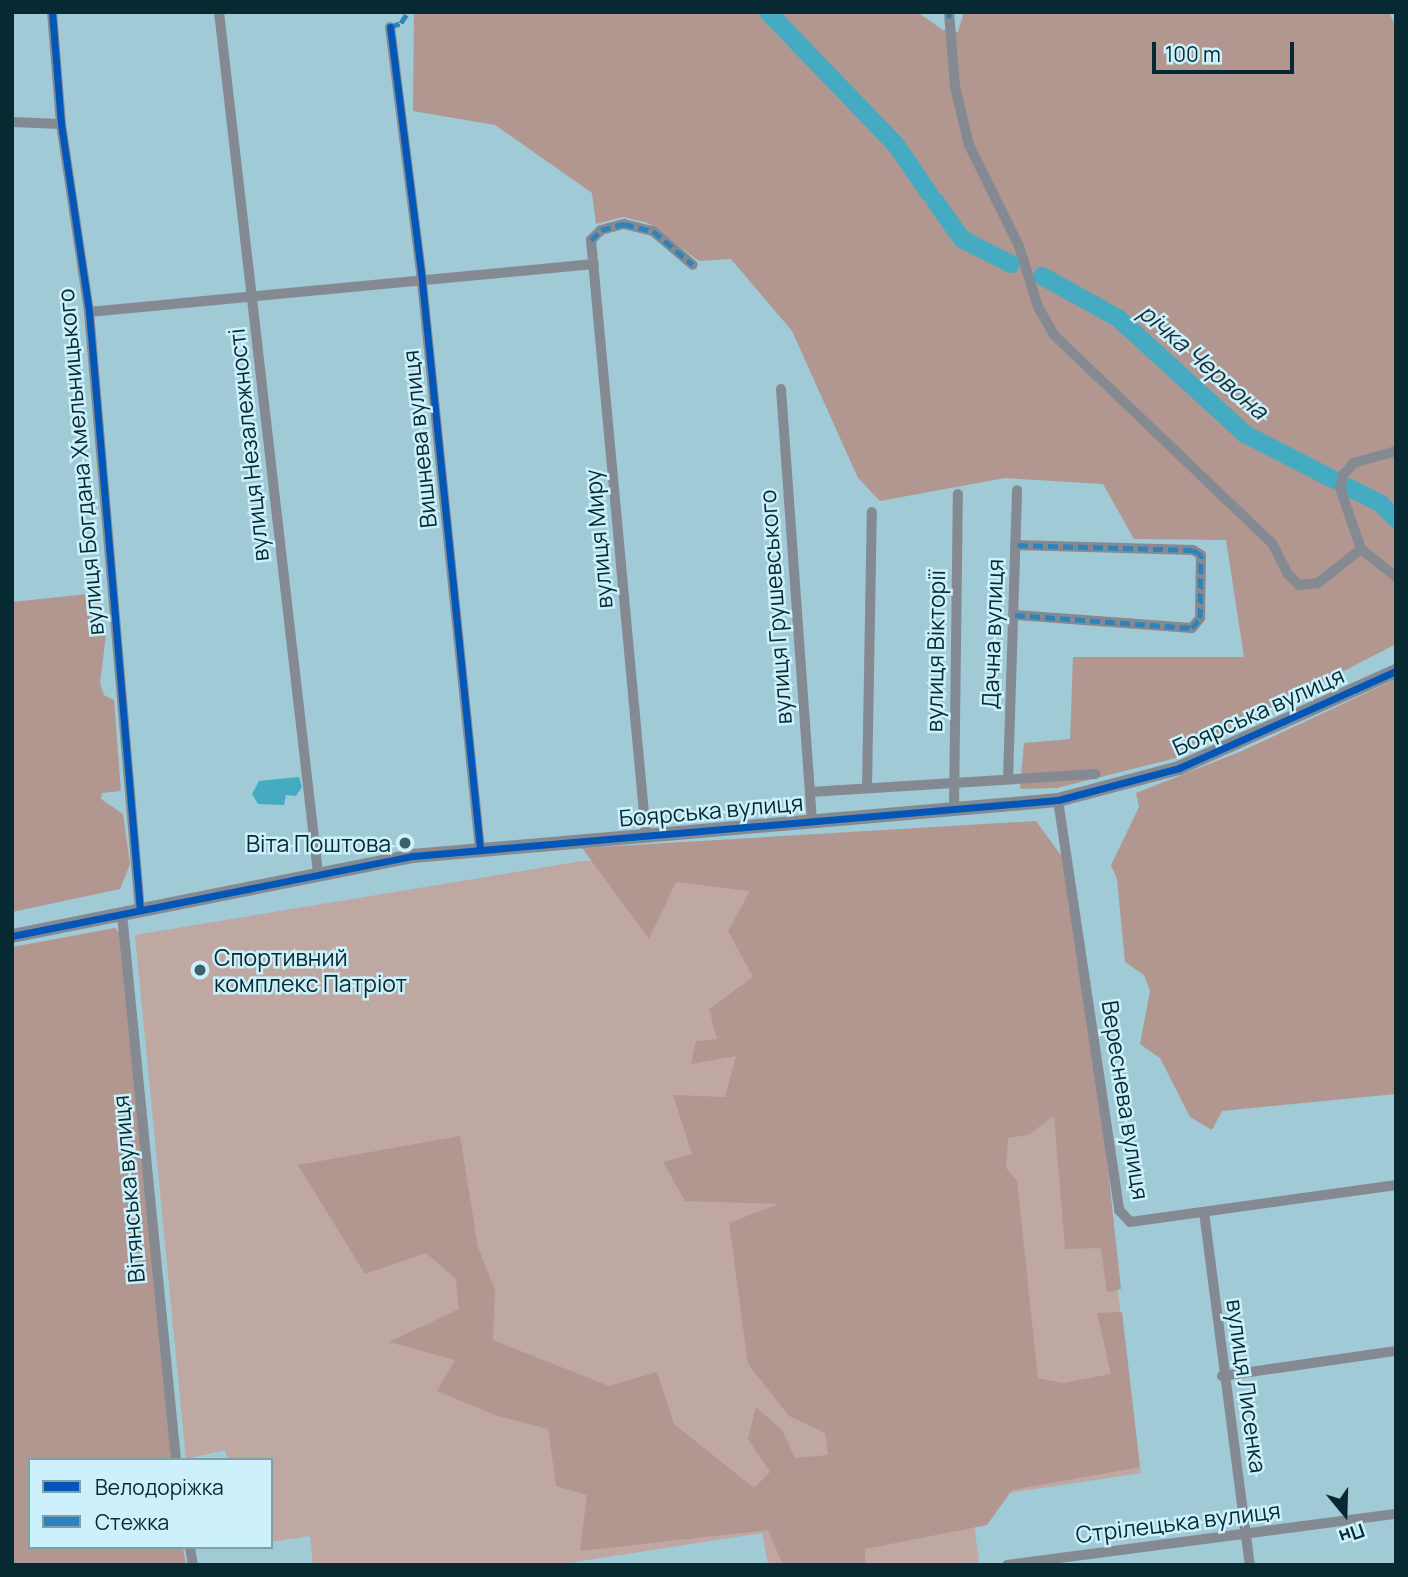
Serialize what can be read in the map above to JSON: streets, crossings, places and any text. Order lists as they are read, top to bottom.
{
  "streets": {
    "street": [
      "Вишнева вулиця",
      "вулиця Незалежності",
      "вулиця Богдана Хмельницького",
      "вулиця Миру",
      "вулиця Грушевського",
      "Дачна вулиця",
      "вулиця Вікторії",
      "Боярська вулиця",
      "Вереснева вулиця",
      "Вітянська вулиця",
      "вулиця Лисенка",
      "Стрілецька вулиця"
    ]
  },
  "crossings": [
    ["Вишнева вулиця", "Боярська вулиця"],
    ["вулиця Незалежності", "Боярська вулиця"],
    ["вулиця Богдана Хмельницького", "Боярська вулиця"],
    ["вулиця Миру", "Боярська вулиця"],
    ["вулиця Грушевського", "Боярська вулиця"],
    ["вулиця Вікторії", "Боярська вулиця"],
    ["Боярська вулиця", "Вереснева вулиця"],
    ["Боярська вулиця", "Вітянська вулиця"],
    ["Вереснева вулиця", "вулиця Лисенка"],
    ["вулиця Лисенка", "Стрілецька вулиця"]
  ],
  "water": ["річка Червона"],
  "places": ["Віта Поштова", "Спортивний комплекс Патріот"],
  "legend": ["Велодоріжка", "Стежка"],
  "scale_bar": "100 m",
  "north": "bottom"
}
